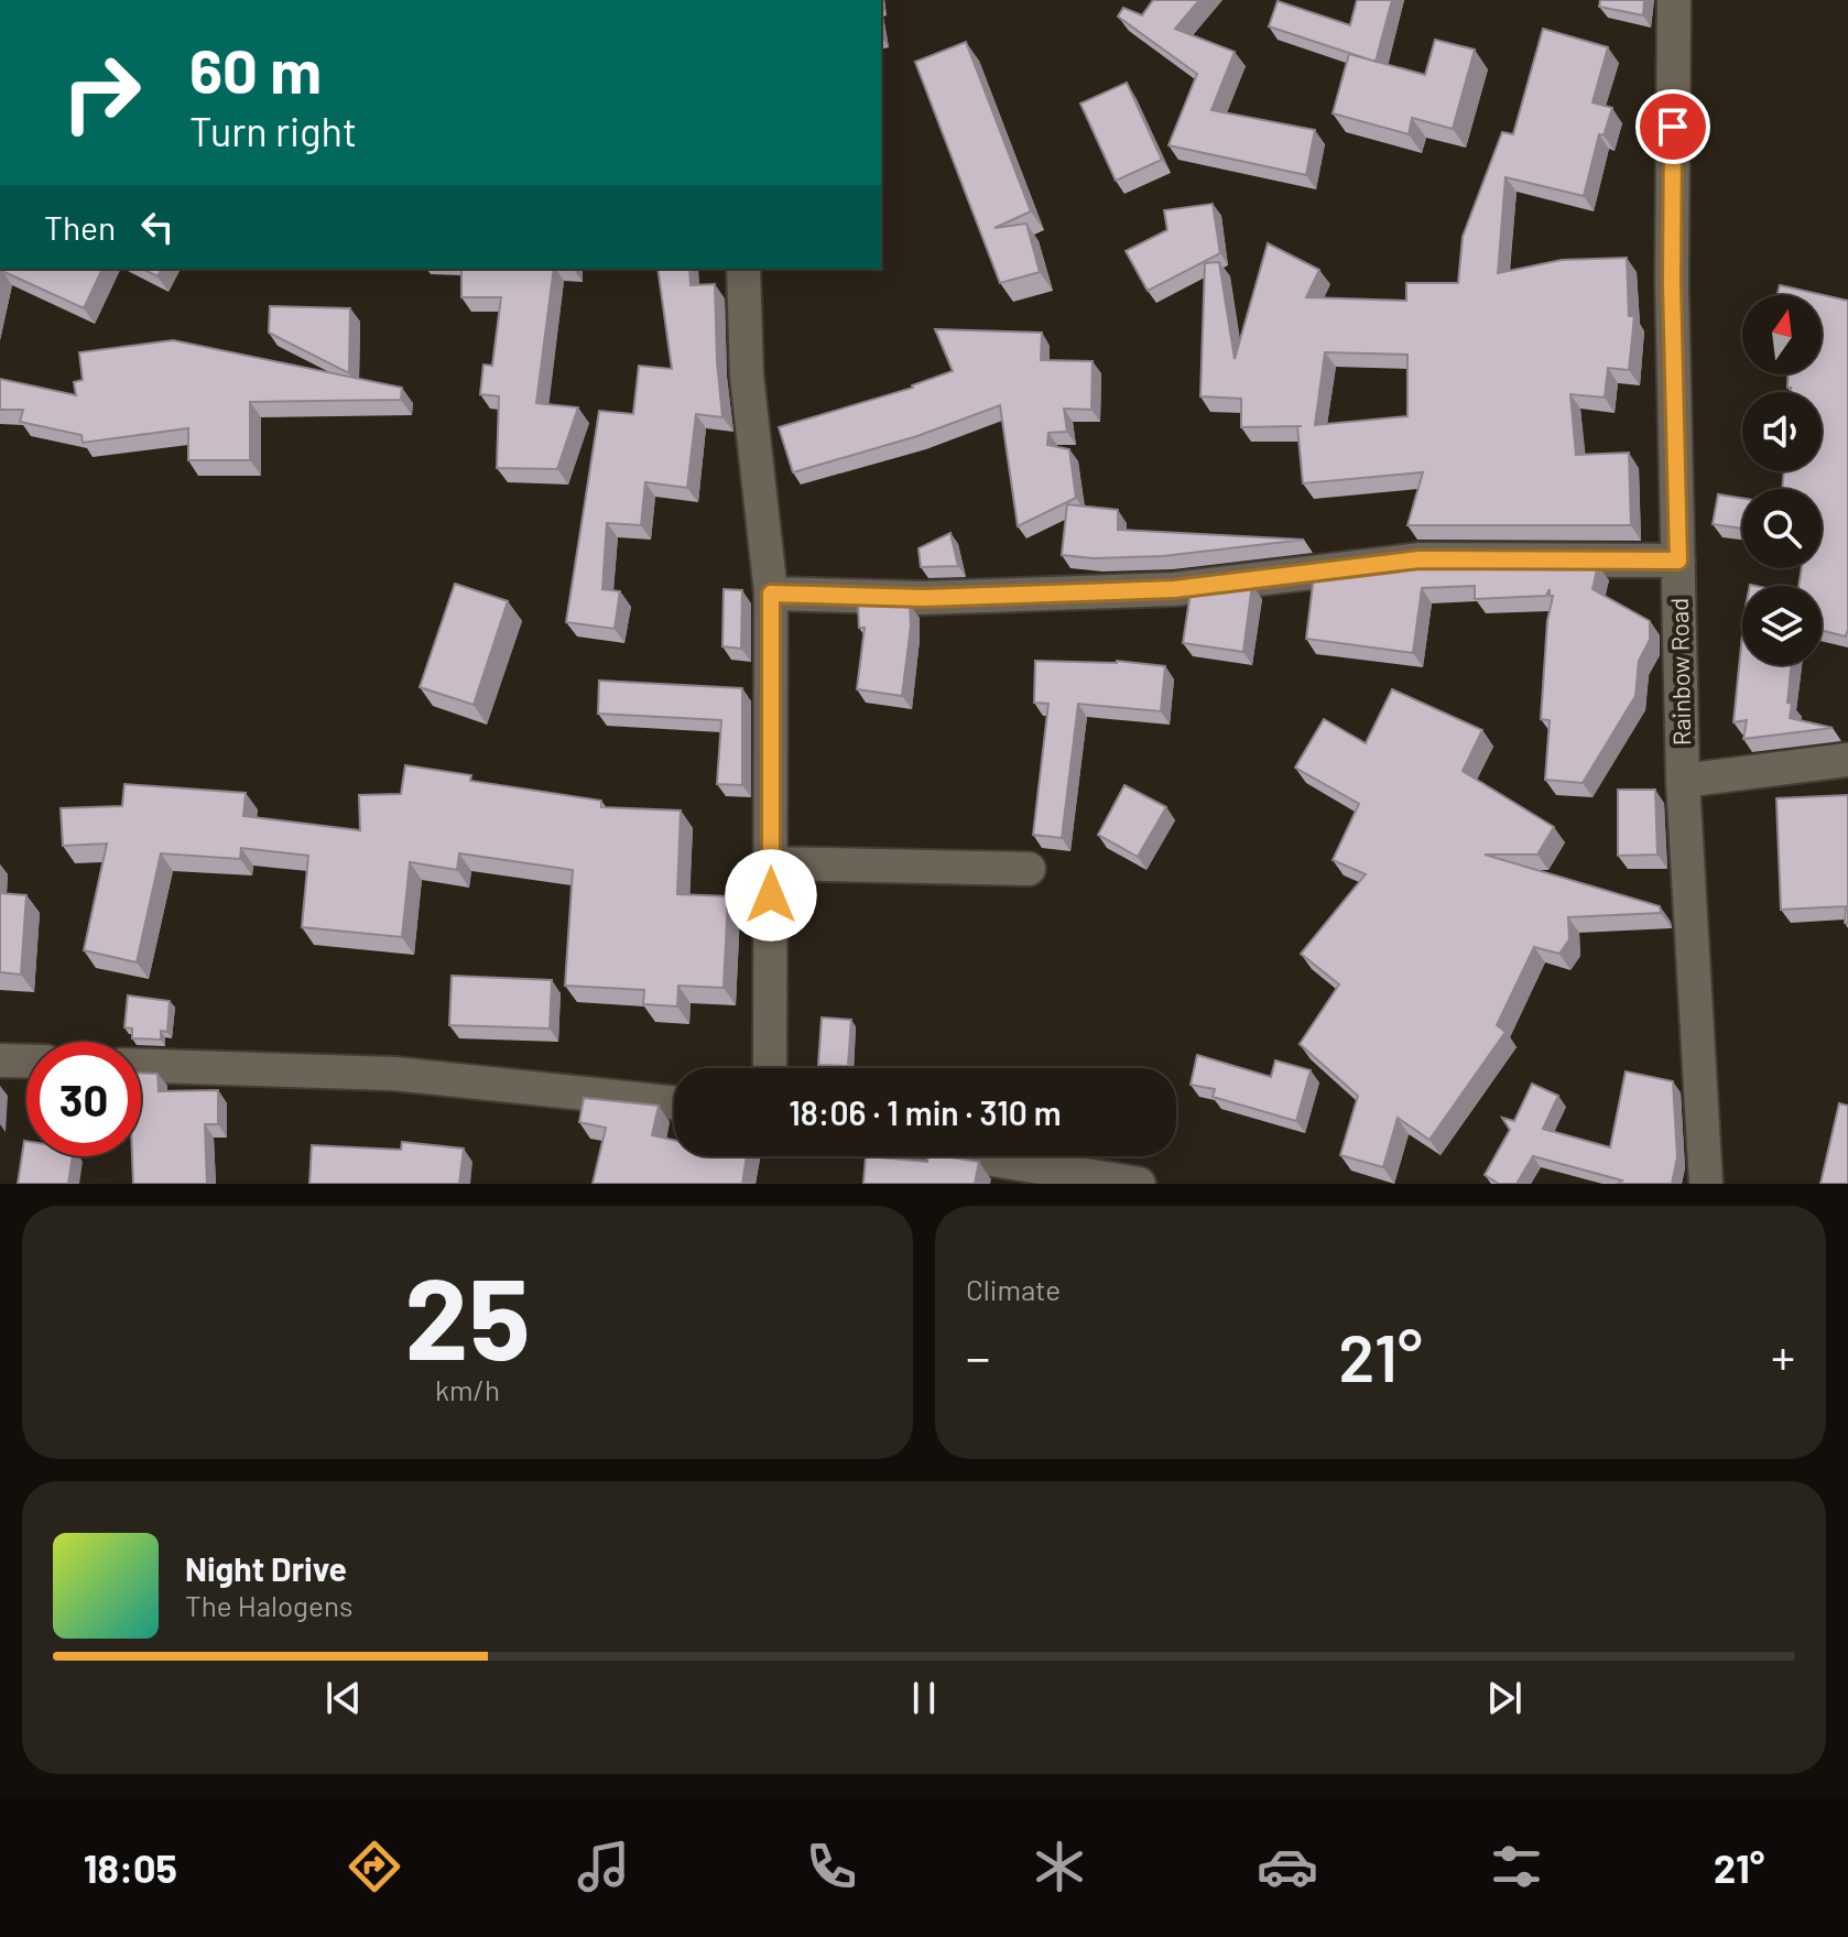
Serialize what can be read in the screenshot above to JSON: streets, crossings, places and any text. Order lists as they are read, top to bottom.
{
  "streets": {
    "street": ["Rainbow Road"]
  },
  "north": "top",
  "page": {
    "turn": ["60 m", "Turn right"],
    "then": "Then",
    "limit": "30",
    "trip": "18:06 · 1 min · 310 m",
    "tile": [
      ["25", "km/h"],
      "Climate"
    ],
    "heat": ["−", "21°", "+"],
    "song": ["Night Drive", "The Halogens"],
    "tabs": ["18:05", "21°"]
  }
}
